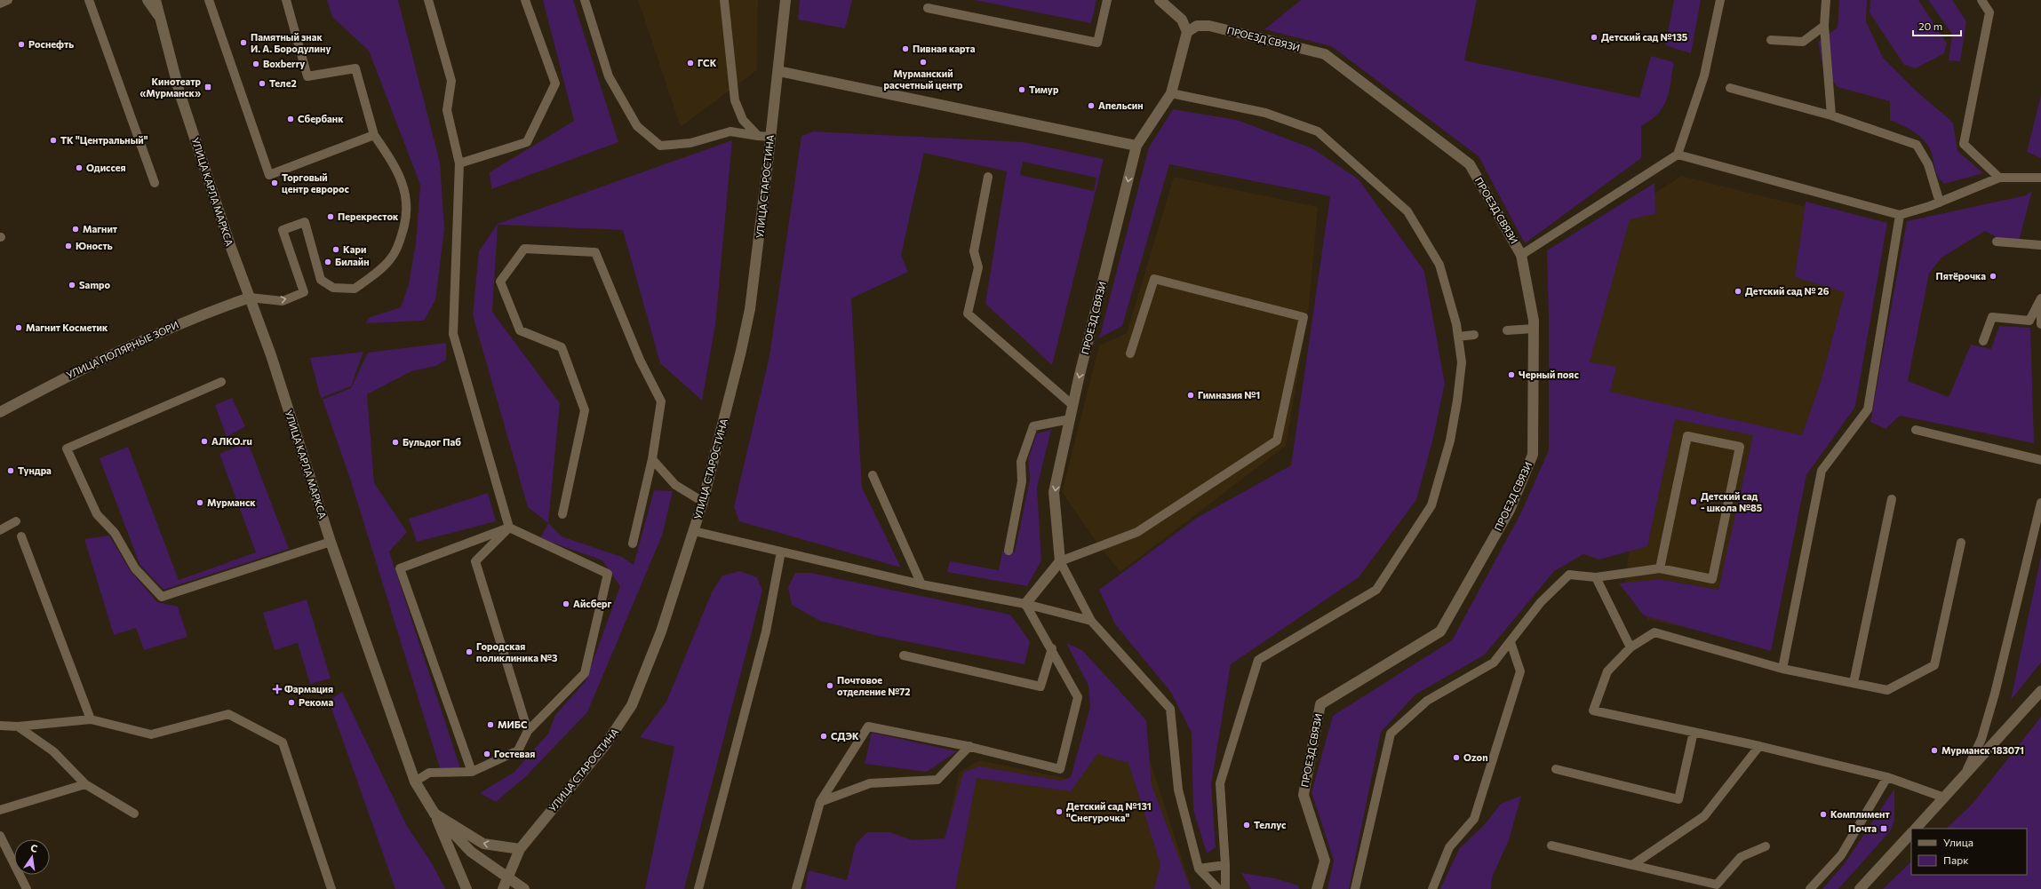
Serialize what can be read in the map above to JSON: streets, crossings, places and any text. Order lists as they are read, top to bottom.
{
  "streets": {
    "street": [
      "ПРОЕЗД СВЯЗИ",
      "УЛИЦА СТАРОСТИНА",
      "УЛИЦА КАРЛА МАРКСА",
      "УЛИЦА ПОЛЯРНЫЕ ЗОРИ"
    ]
  },
  "crossings": [
    ["УЛИЦА СТАРОСТИНА", "УЛИЦА КАРЛА МАРКСА"],
    ["УЛИЦА КАРЛА МАРКСА", "УЛИЦА ПОЛЯРНЫЕ ЗОРИ"]
  ],
  "places": {
    "other": [
      "Детский сад №135",
      "Памятный знак И. А. Бородулину",
      "Роснефть",
      "Пивная карта",
      "Мурманский расчетный центр",
      "ГСК",
      "Boxberry",
      "Теле2",
      "Тимур",
      "Апельсин",
      "Сбербанк",
      "ТК \"Центральный\"",
      "Одиссея",
      "Торговый центр евророс",
      "Перекресток",
      "Магнит",
      "Юность",
      "Кари",
      "Билайн",
      "Пятёрочка",
      "Sampo",
      "Детский сад № 26",
      "Магнит Косметик",
      "Черный пояс",
      "Гимназия №1",
      "АЛКО.ru",
      "Бульдог Паб",
      "Тундра",
      "Детский сад - школа №85",
      "Мурманск",
      "Айсберг",
      "Городская поликлиника №3",
      "Почтовое отделение №72",
      "Рекома",
      "МИБС",
      "СДЭК",
      "Мурманск 183071",
      "Гостевая",
      "Ozon",
      "Детский сад №131 \"Снегурочка\"",
      "Комплимент",
      "Теллус"
    ],
    "transit": ["Кинотеатр «Мурманск»", "Почта"],
    "health": ["Фармация"]
  },
  "legend": ["Улица", "Парк"],
  "scale_bar": "20 m",
  "north": "top"
}
